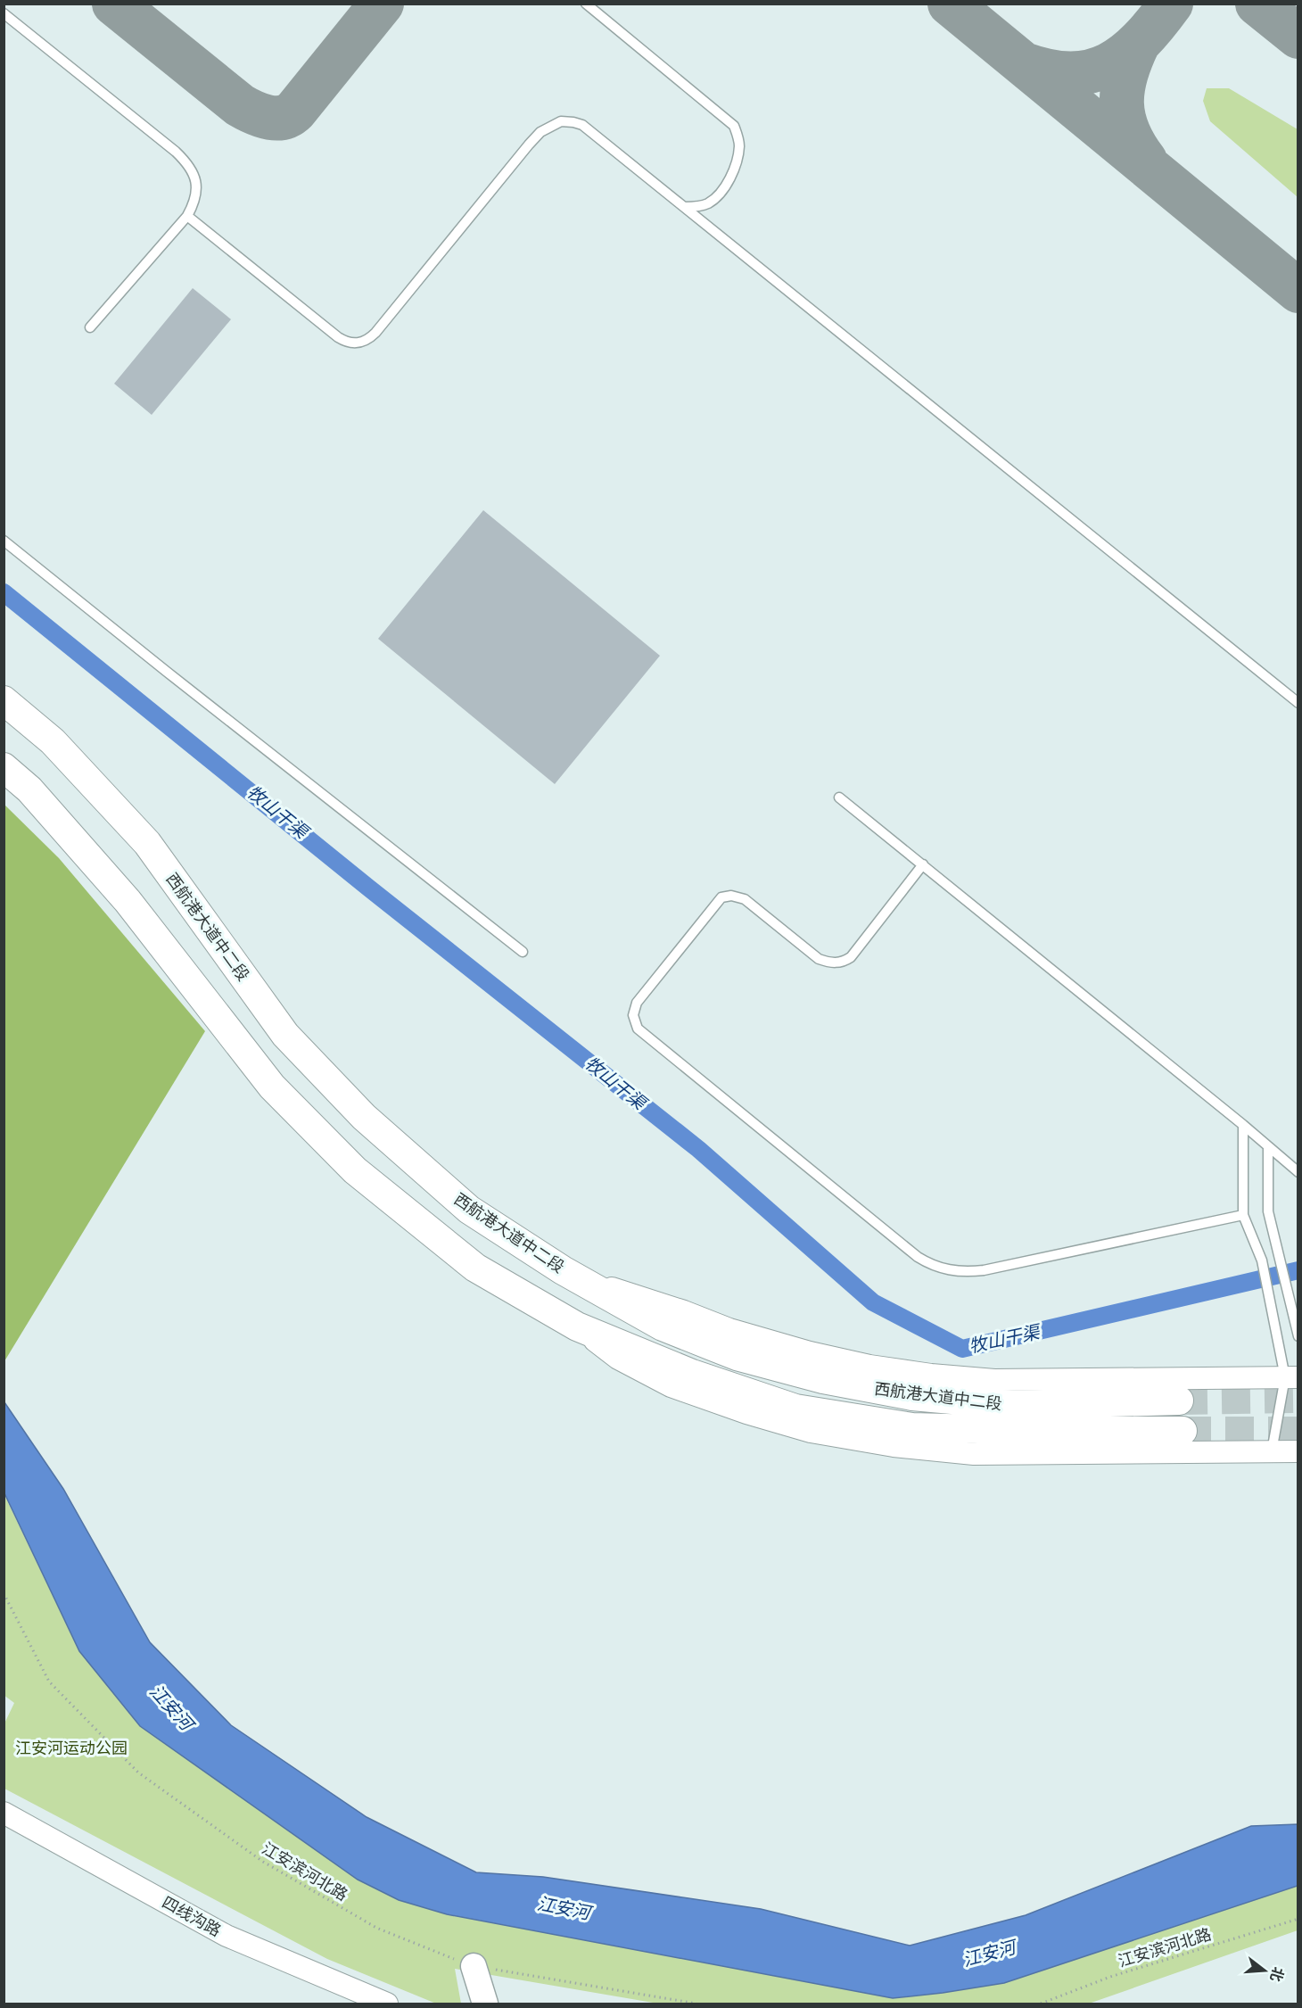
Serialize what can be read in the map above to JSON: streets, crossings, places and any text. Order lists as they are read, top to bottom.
{
  "streets": {
    "main road": ["西航港大道中二段"],
    "street": ["四线沟路"],
    "path": ["江安滨河北路"]
  },
  "water": ["牧山干渠", "江安河"],
  "parks": ["江安河运动公园"],
  "north": "right"
}
